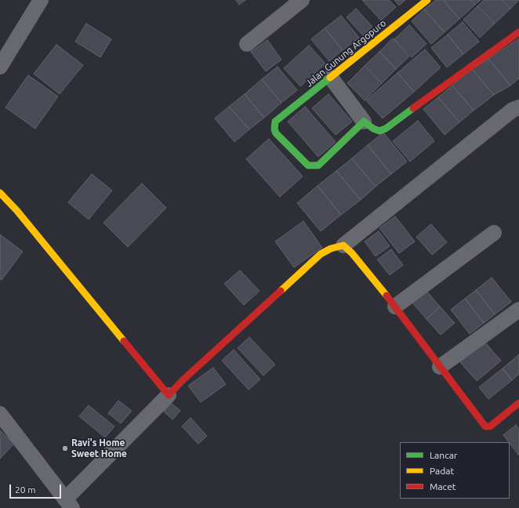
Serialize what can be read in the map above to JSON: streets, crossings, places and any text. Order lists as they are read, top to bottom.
{
  "streets": {
    "street": ["Jalan Gunung Argopuro"]
  },
  "places": ["Ravi's Home Sweet Home"],
  "legend": ["Lancar", "Padat", "Macet"],
  "scale_bar": "20 m"
}
